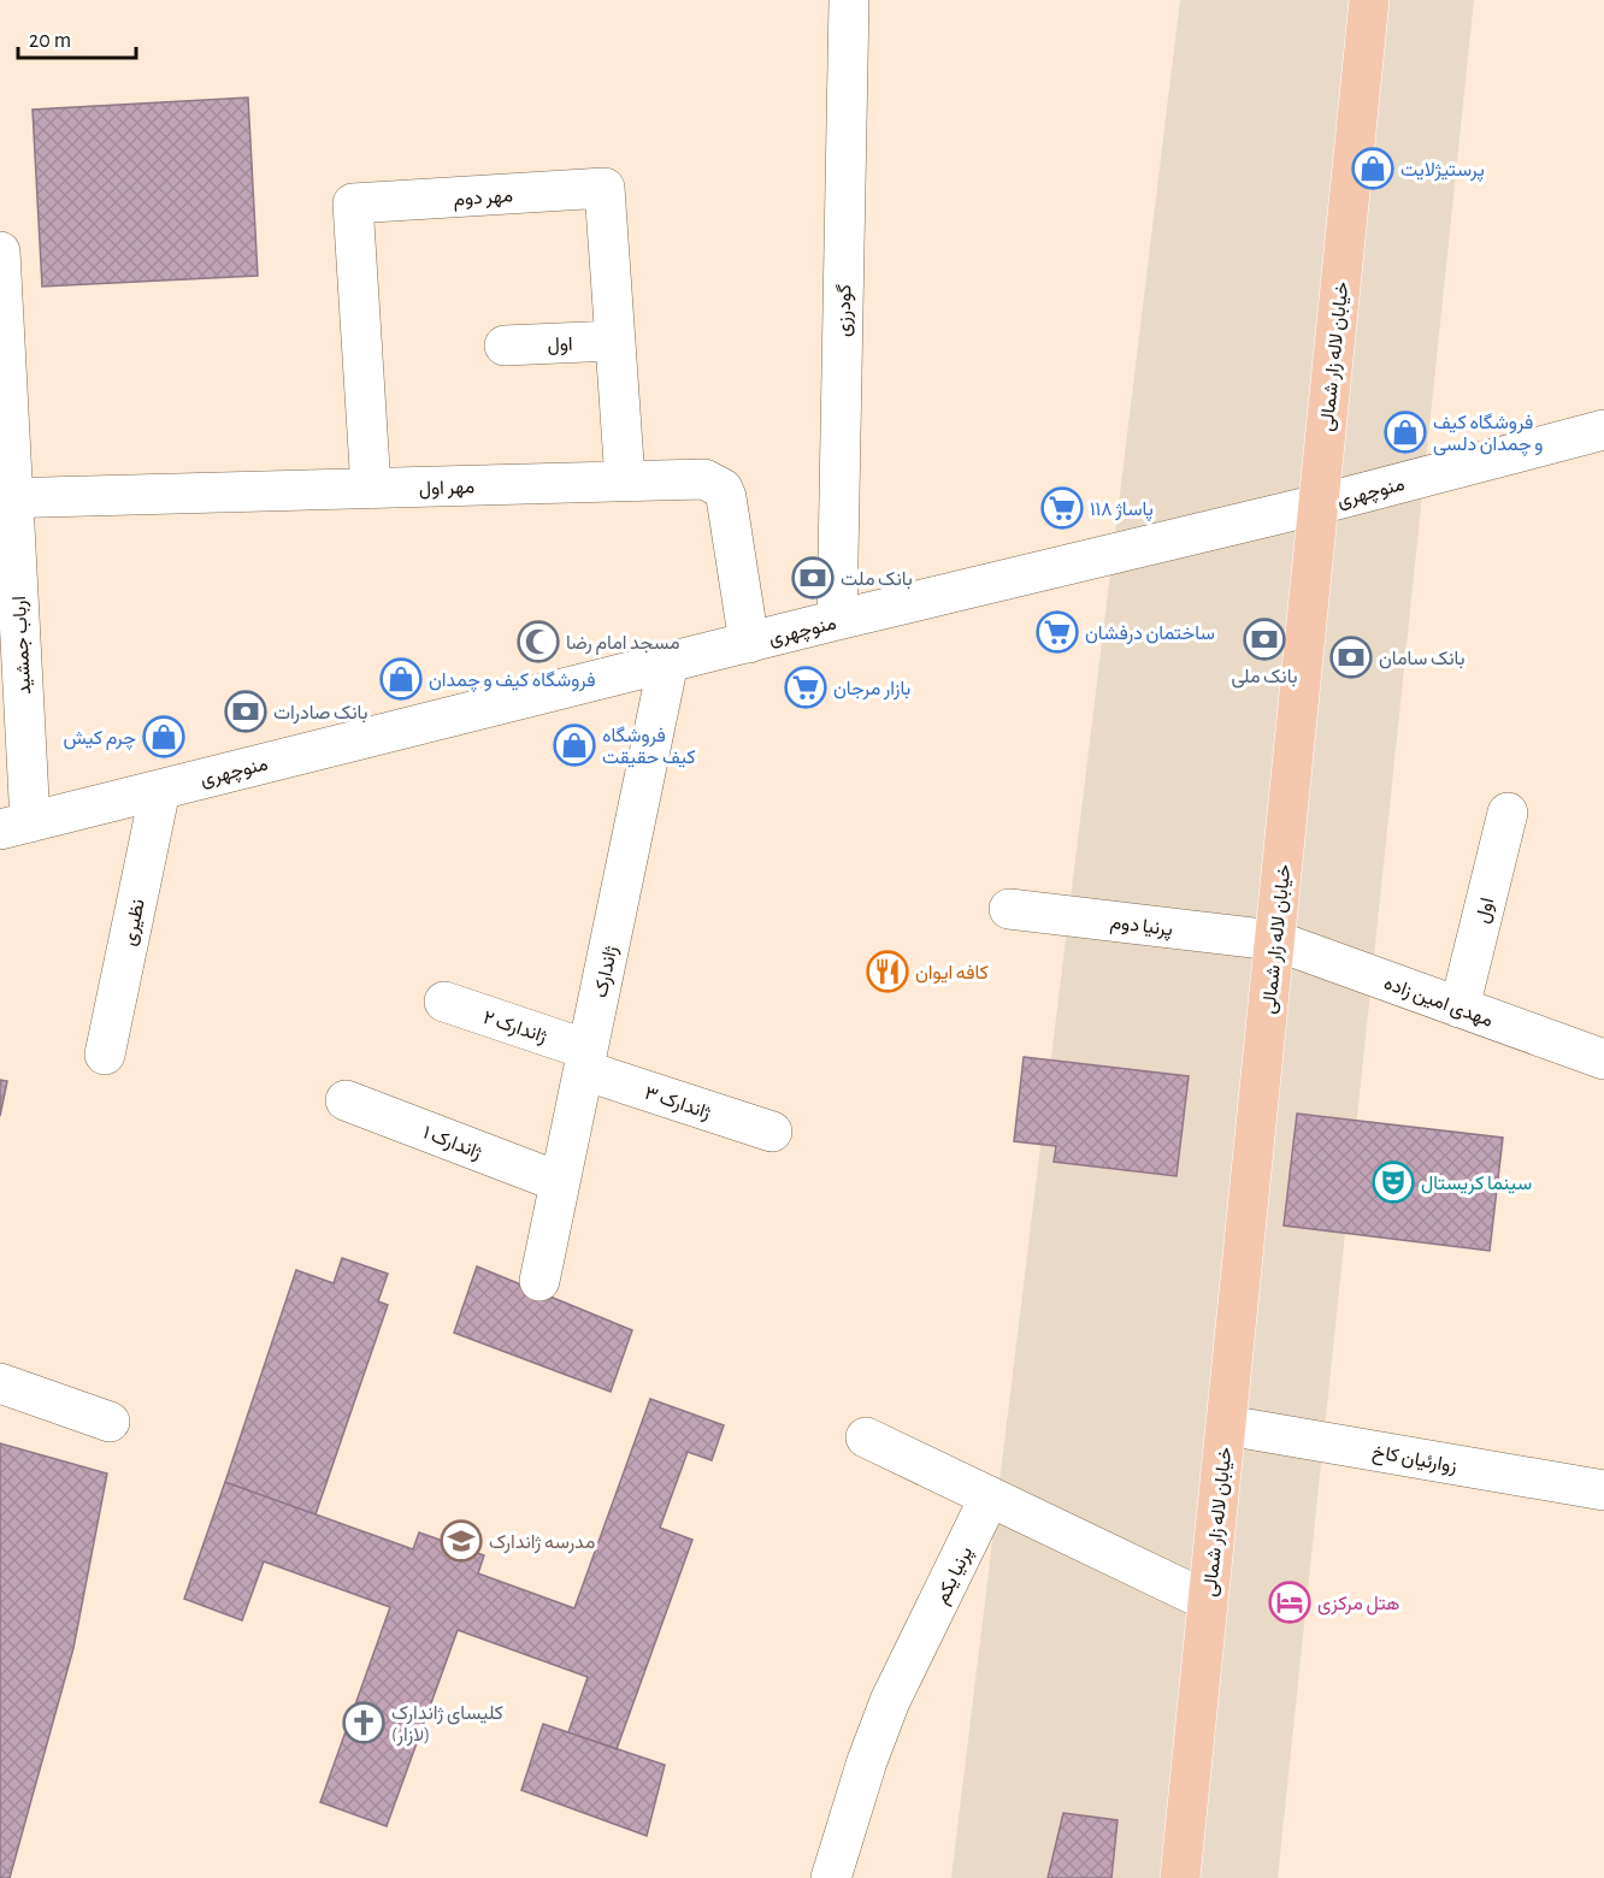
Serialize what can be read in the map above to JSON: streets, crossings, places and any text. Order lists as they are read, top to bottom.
{
  "streets": {
    "main road": ["خیابان لاله زار شمالی"],
    "street": [
      "مهر دوم",
      "گودرزی",
      "اول",
      "مهر اول",
      "منوچهری",
      "ارباب جمشید",
      "نظیری",
      "پرنیا دوم",
      "ژاندارک",
      "مهدی امین زاده",
      "ژاندارک ۲",
      "ژاندارک ۳",
      "ژاندارک ۱",
      "زوارئیان کاخ",
      "پرنیا یکم"
    ]
  },
  "crossings": [
    ["مهر دوم", "اول"],
    ["مهر دوم", "مهر اول"],
    ["گودرزی", "منوچهری"],
    ["اول", "مهدی امین زاده"],
    ["خیابان لاله زار شمالی", "منوچهری"],
    ["خیابان لاله زار شمالی", "پرنیا دوم"],
    ["خیابان لاله زار شمالی", "مهدی امین زاده"],
    ["خیابان لاله زار شمالی", "زوارئیان کاخ"],
    ["مهر اول", "منوچهری"],
    ["مهر اول", "ارباب جمشید"],
    ["منوچهری", "ارباب جمشید"],
    ["منوچهری", "نظیری"],
    ["منوچهری", "ژاندارک"],
    ["پرنیا دوم", "مهدی امین زاده"],
    ["ژاندارک", "ژاندارک ۲"],
    ["ژاندارک", "ژاندارک ۳"],
    ["ژاندارک", "ژاندارک ۱"],
    ["ژاندارک ۲", "ژاندارک ۳"]
  ],
  "places": {
    "shop": [
      "پرستیژلایت",
      "فروشگاه کیف و چمدان دلسی",
      "فروشگاه کیف و چمدان",
      "چرم کیش",
      "فروشگاه کیف حقیقت"
    ],
    "supermarket": ["پاساژ ۱۱۸", "ساختمان درفشان", "بازار مرجان"],
    "bank": [
      "بانک ملت",
      "بانک ملی",
      "بانک سامان",
      "بانک صادرات"
    ],
    "mosque": ["مسجد امام رضا"],
    "restaurant": ["کافه ایوان"],
    "theatre": ["سینما کریستال"],
    "school or university": ["مدرسه ژاندارک"],
    "hotel": ["هتل مرکزی"],
    "church": ["کلیسای ژاندارک (لازار)"]
  },
  "scale_bar": "20 m"
}
